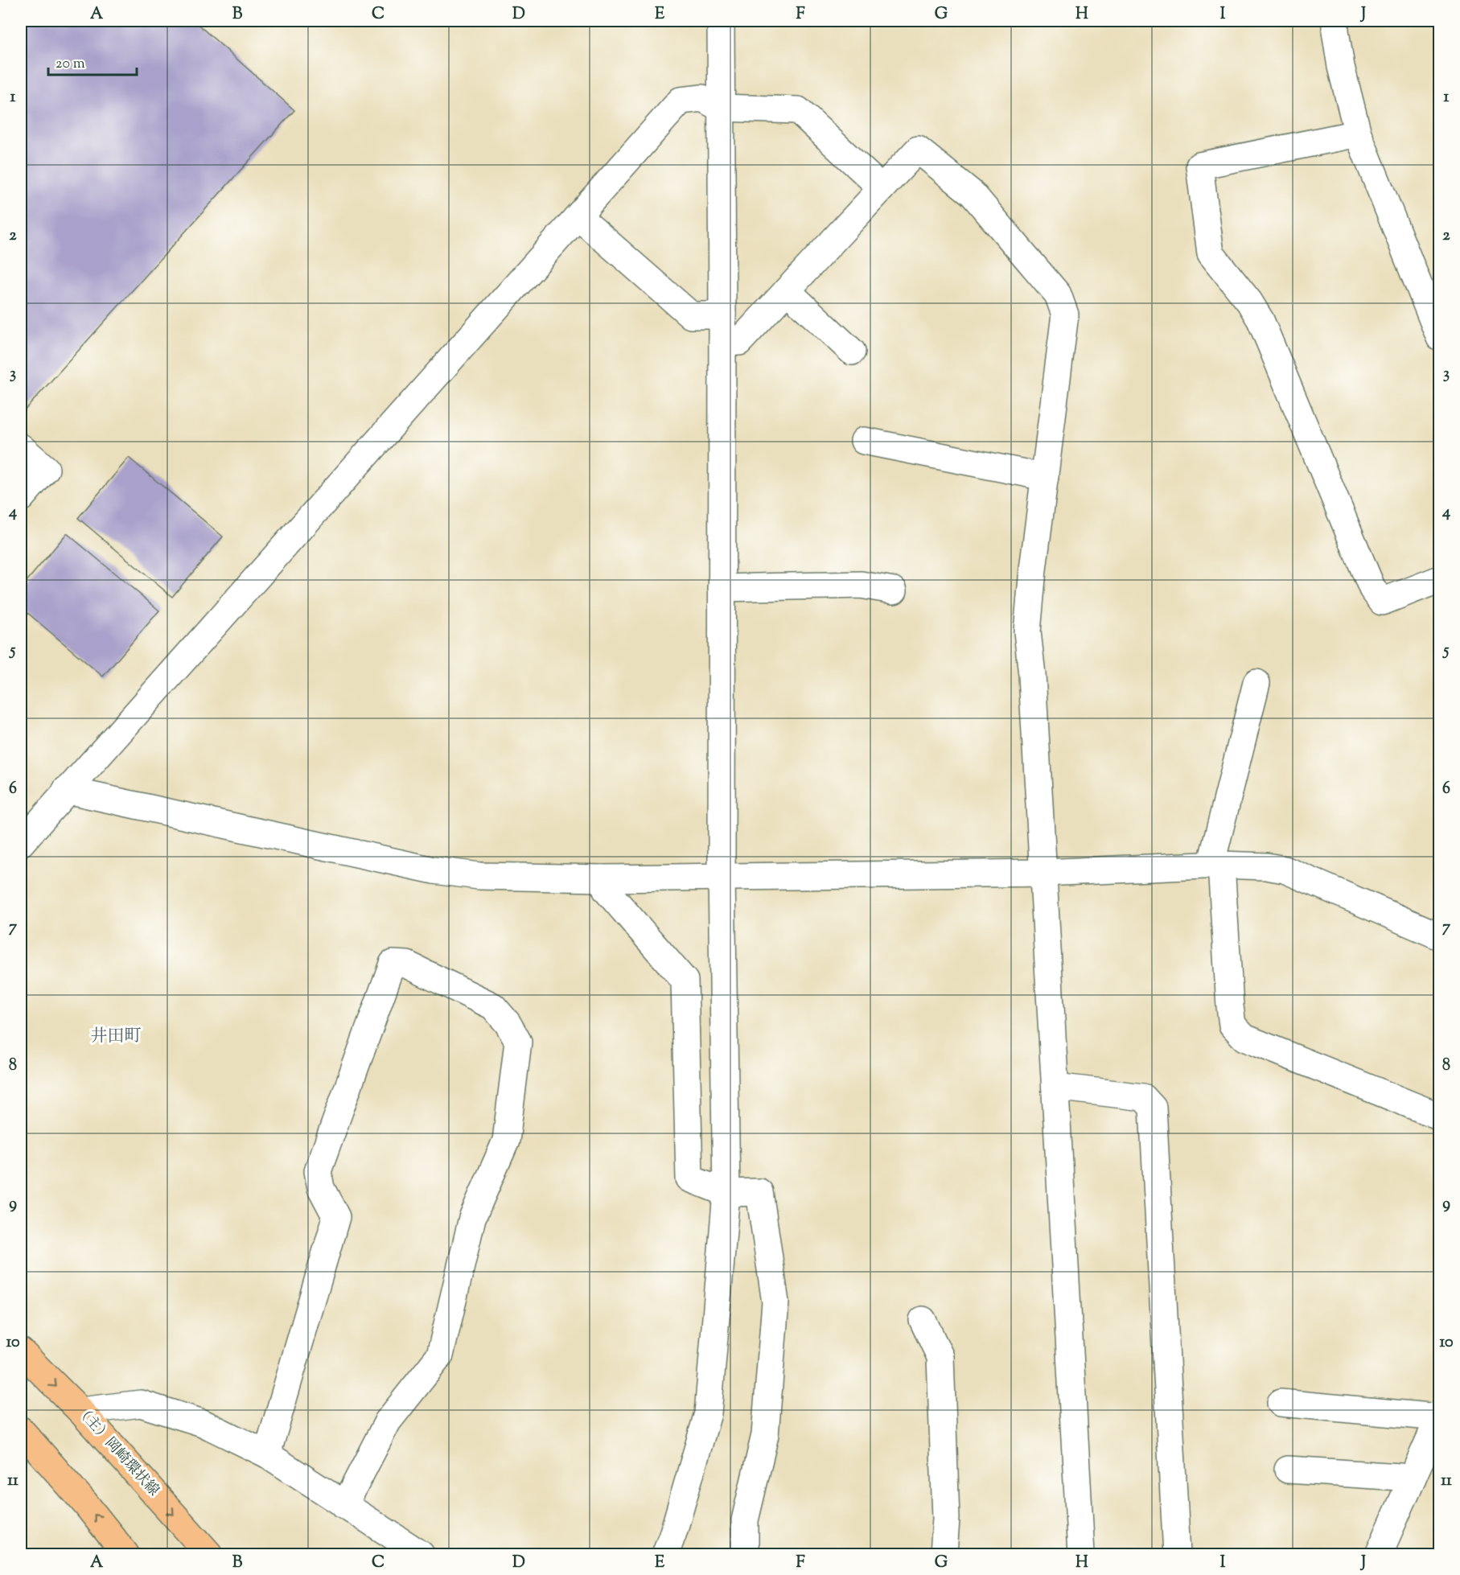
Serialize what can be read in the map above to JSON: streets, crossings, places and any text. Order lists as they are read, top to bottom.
{
  "streets": {
    "main road": ["（主）岡崎環状線"]
  },
  "districts": ["井田町"],
  "scale_bar": "20 m",
  "grid": {
    "columns": [
      "A",
      "B",
      "C",
      "D",
      "E",
      "F",
      "G",
      "H",
      "I",
      "J"
    ],
    "rows": [
      "1",
      "2",
      "3",
      "4",
      "5",
      "6",
      "7",
      "8",
      "9",
      "10",
      "11"
    ]
  }
}
